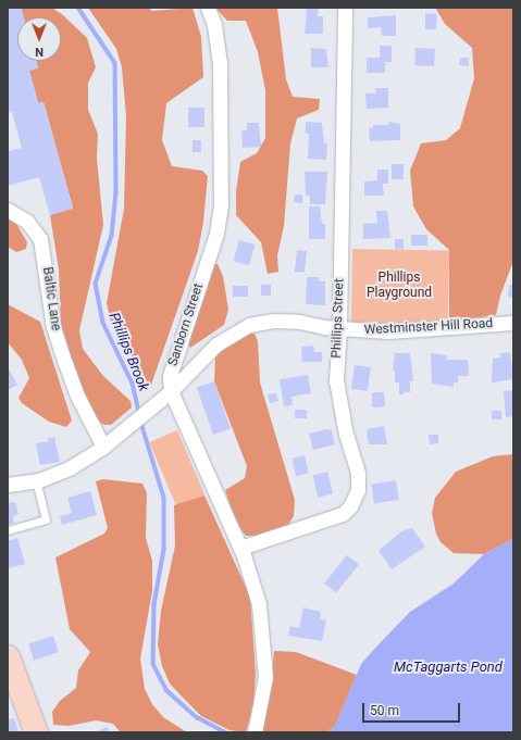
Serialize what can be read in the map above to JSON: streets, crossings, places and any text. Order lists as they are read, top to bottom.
{
  "streets": {
    "street": [
      "Baltic Lane",
      "Phillips Street",
      "Sanborn Street",
      "Westminster Hill Road"
    ]
  },
  "crossings": [
    ["Baltic Lane", "Westminster Hill Road"],
    ["Phillips Street", "Sanborn Street"],
    ["Phillips Street", "Westminster Hill Road"],
    ["Sanborn Street", "Westminster Hill Road"]
  ],
  "water": ["Phillips Brook", "McTaggarts Pond"],
  "parks": ["Phillips Playground"],
  "scale_bar": "50 m",
  "north": "bottom"
}
